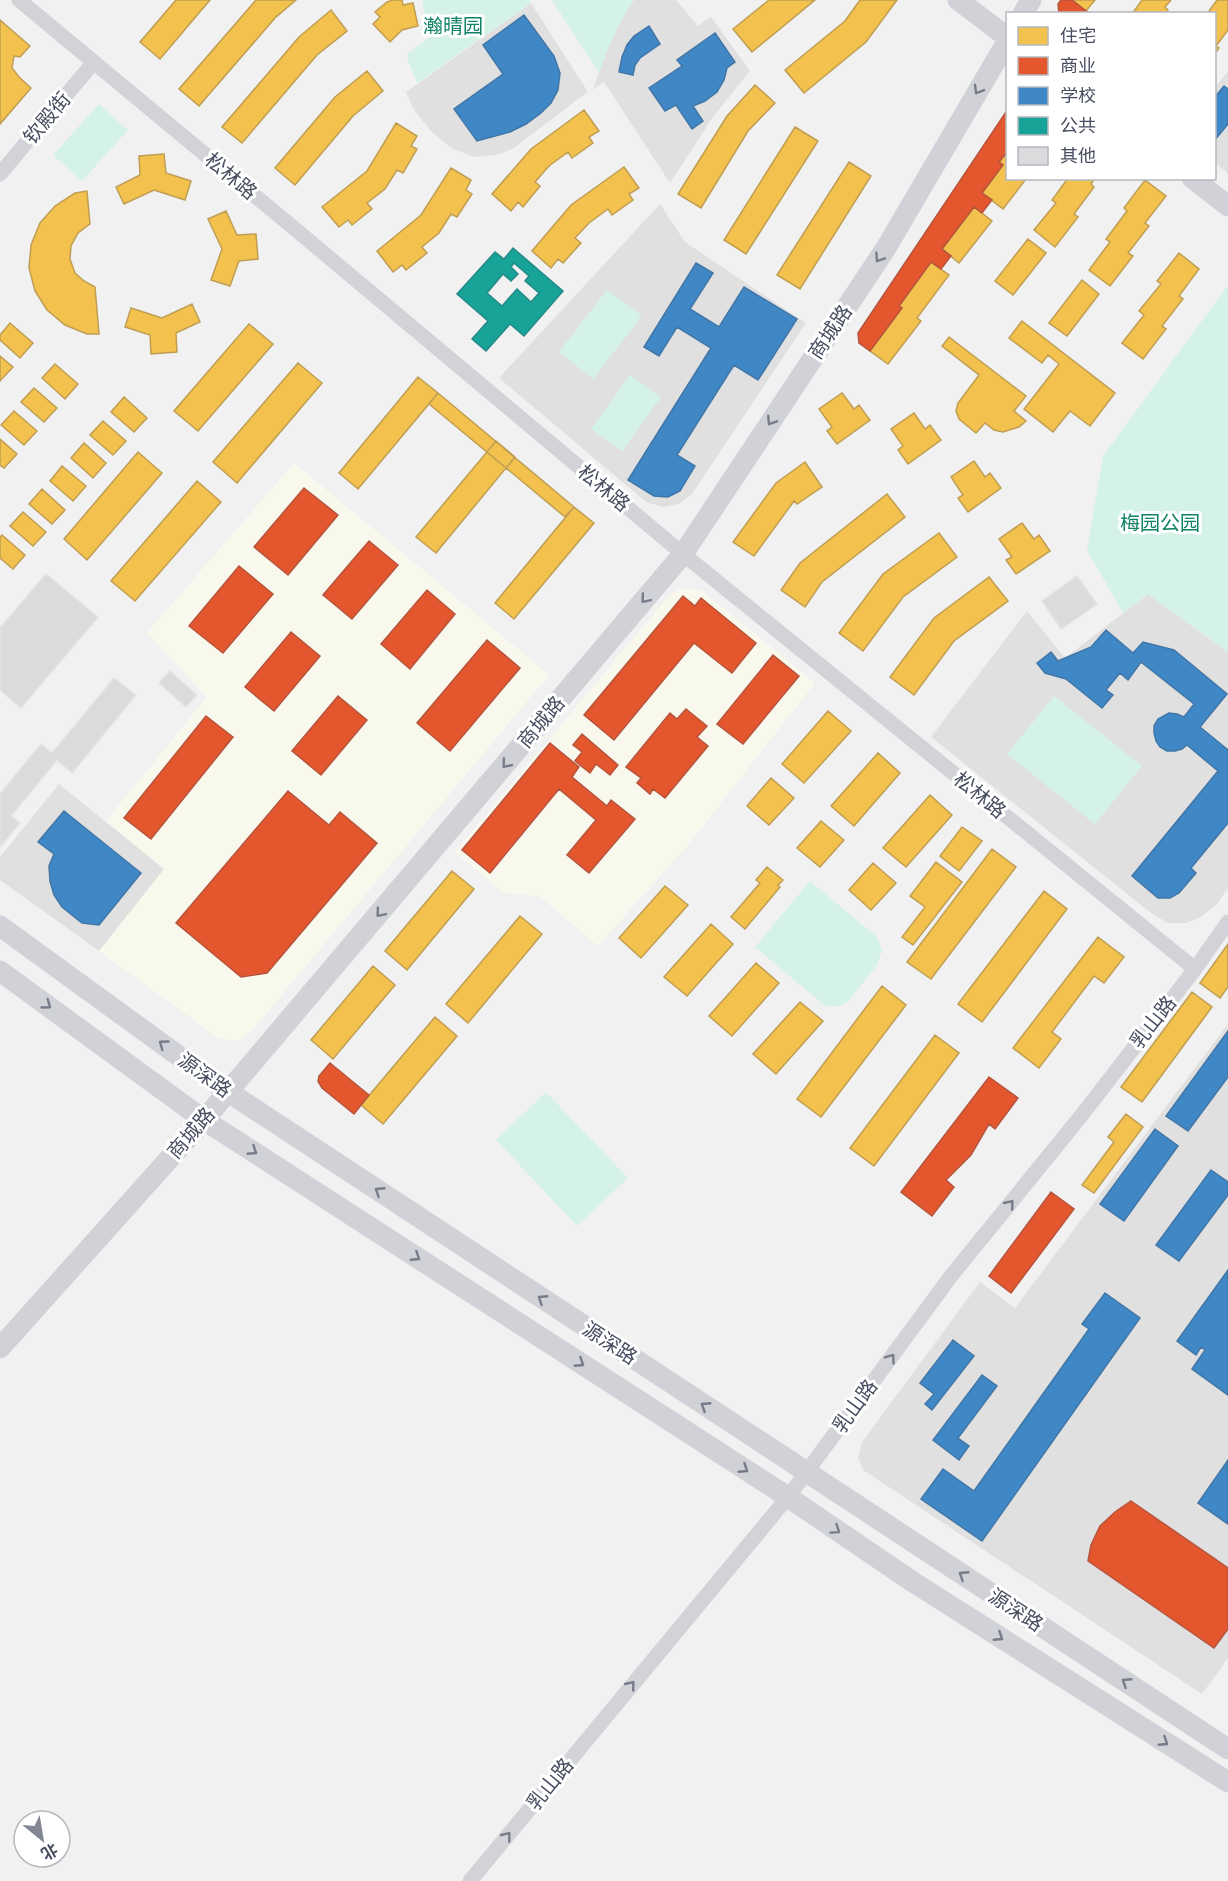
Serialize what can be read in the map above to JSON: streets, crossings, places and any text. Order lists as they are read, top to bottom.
{
  "streets": {
    "main road": ["商城路", "源深路"],
    "street": ["钦殿街", "松林路", "乳山路"]
  },
  "crossings": [
    ["钦殿街", "松林路"],
    ["松林路", "商城路"],
    ["松林路", "乳山路"],
    ["商城路", "源深路"],
    ["乳山路", "源深路"]
  ],
  "one_way": ["商城路", "乳山路"],
  "parks": ["瀚晴园", "梅园公园"],
  "legend": [
    "住宅",
    "商业",
    "学校",
    "公共",
    "其他"
  ],
  "north": "bottom right"
}
